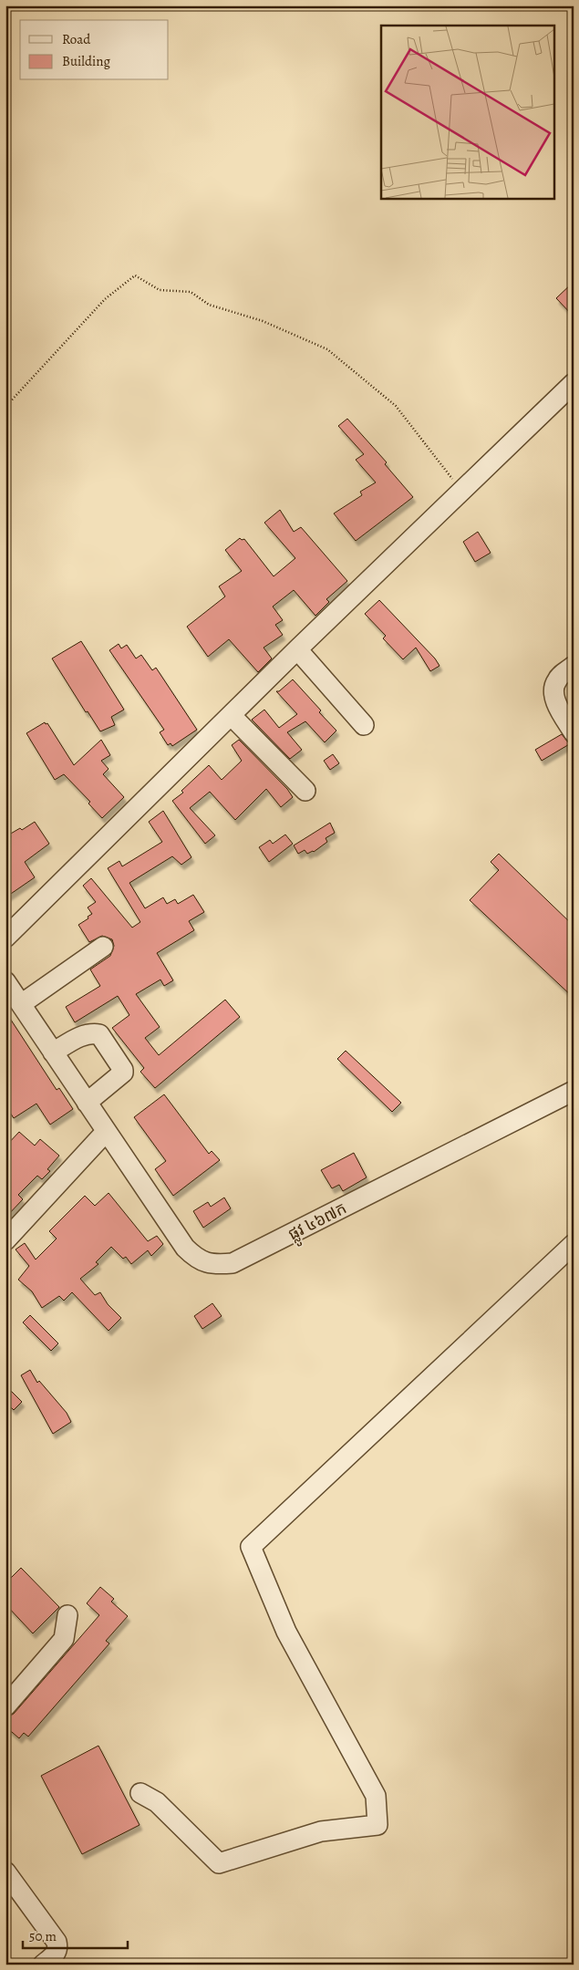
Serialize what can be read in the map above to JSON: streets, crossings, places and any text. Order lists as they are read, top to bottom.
{
  "streets": {
    "street": ["ផ្លូវ ៤៦៧ក"]
  },
  "legend": ["Road", "Building"],
  "scale_bar": "50 m"
}
